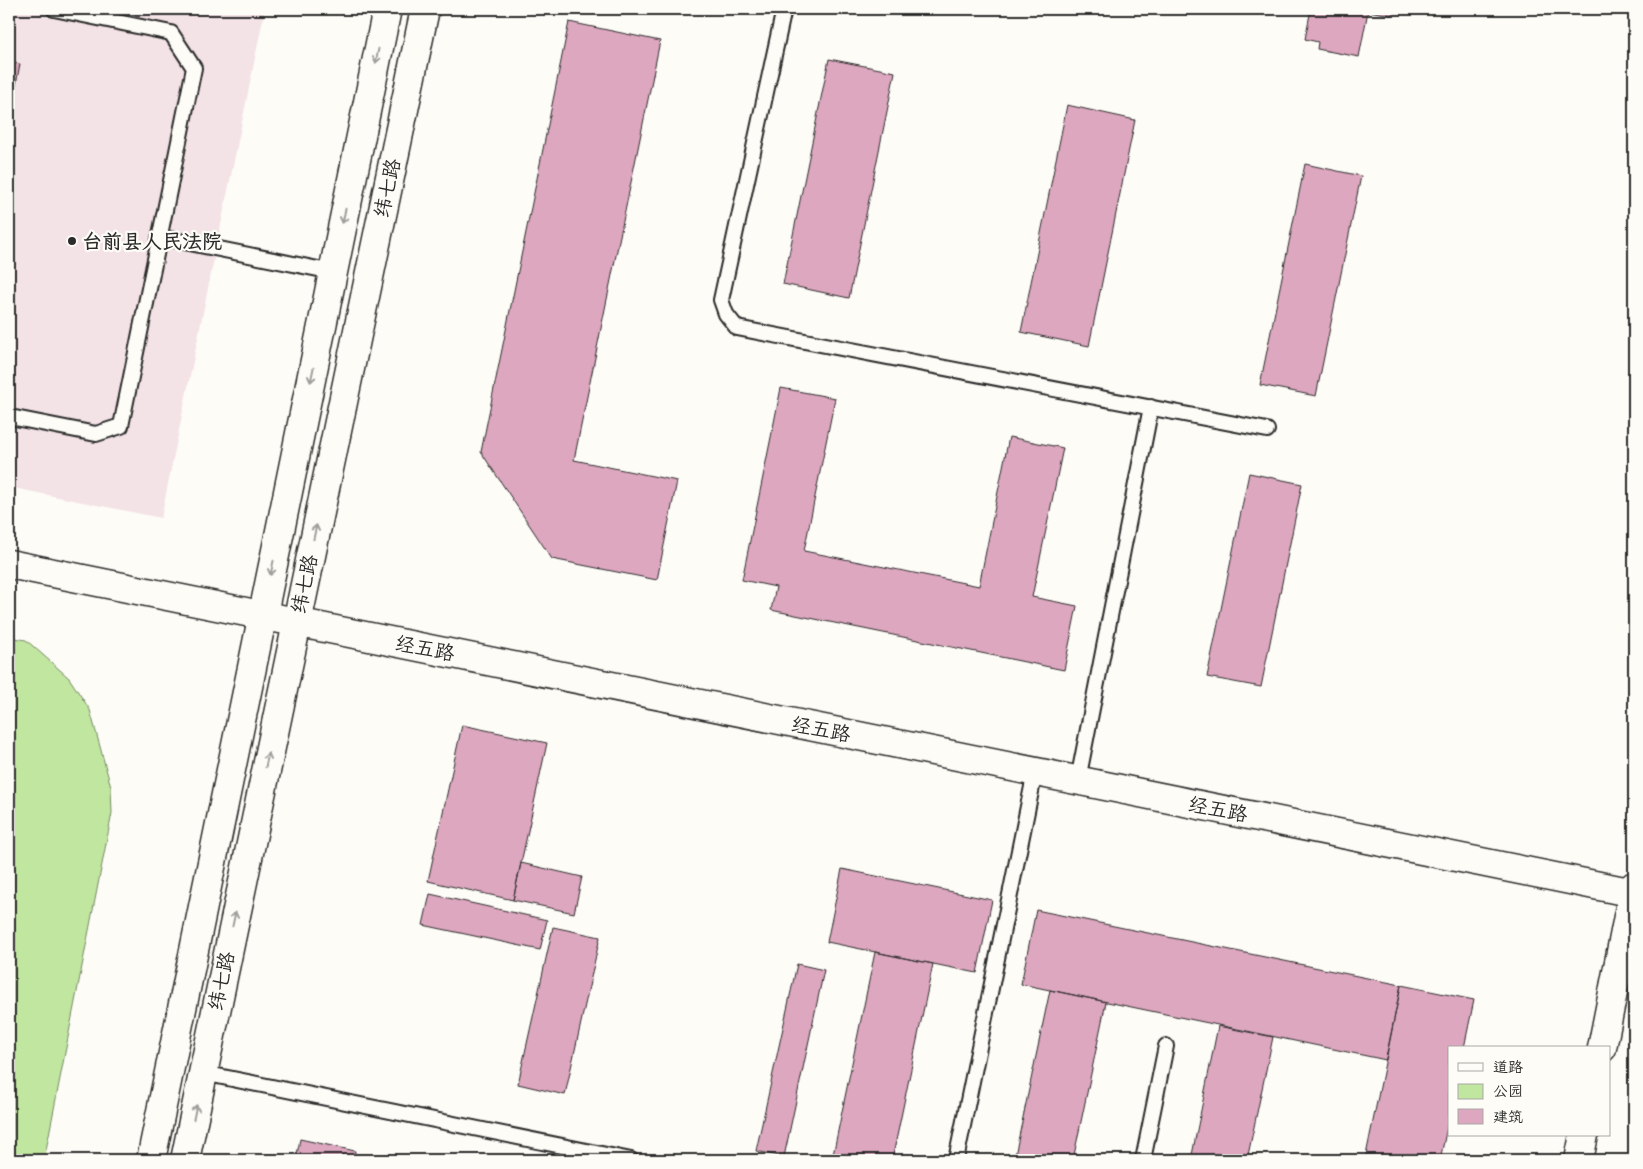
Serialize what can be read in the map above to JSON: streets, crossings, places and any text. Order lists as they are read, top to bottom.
{
  "streets": {
    "main road": ["纬七路", "经五路"]
  },
  "crossings": [
    ["纬七路", "经五路"]
  ],
  "places": ["台前县人民法院"],
  "legend": ["道路", "公园", "建筑"]
}
